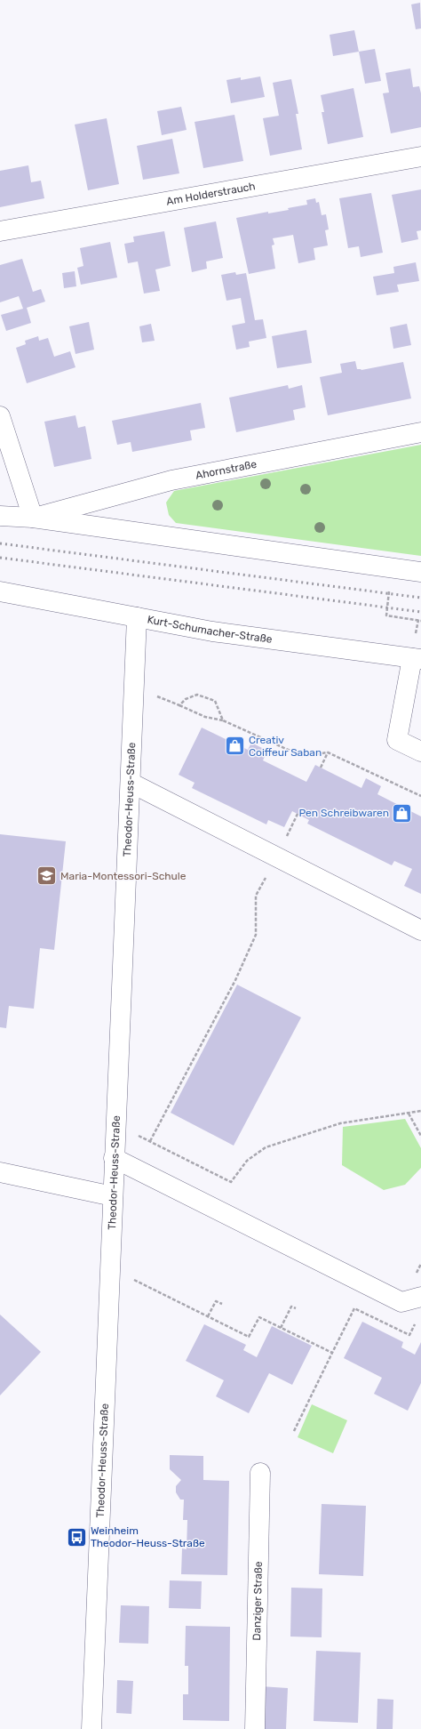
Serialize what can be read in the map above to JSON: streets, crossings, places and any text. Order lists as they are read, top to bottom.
{
  "streets": {
    "street": [
      "Am Holderstrauch",
      "Ahornstraße",
      "Kurt-Schumacher-Straße",
      "Theodor-Heuss-Straße",
      "Danziger Straße"
    ]
  },
  "crossings": [
    ["Kurt-Schumacher-Straße", "Theodor-Heuss-Straße"]
  ],
  "places": {
    "shop": ["Creativ Coiffeur Saban", "Pen Schreibwaren"],
    "school or university": ["Maria-Montessori-Schule"],
    "bus stop": ["Weinheim Theodor-Heuss-Straße"]
  }
}
